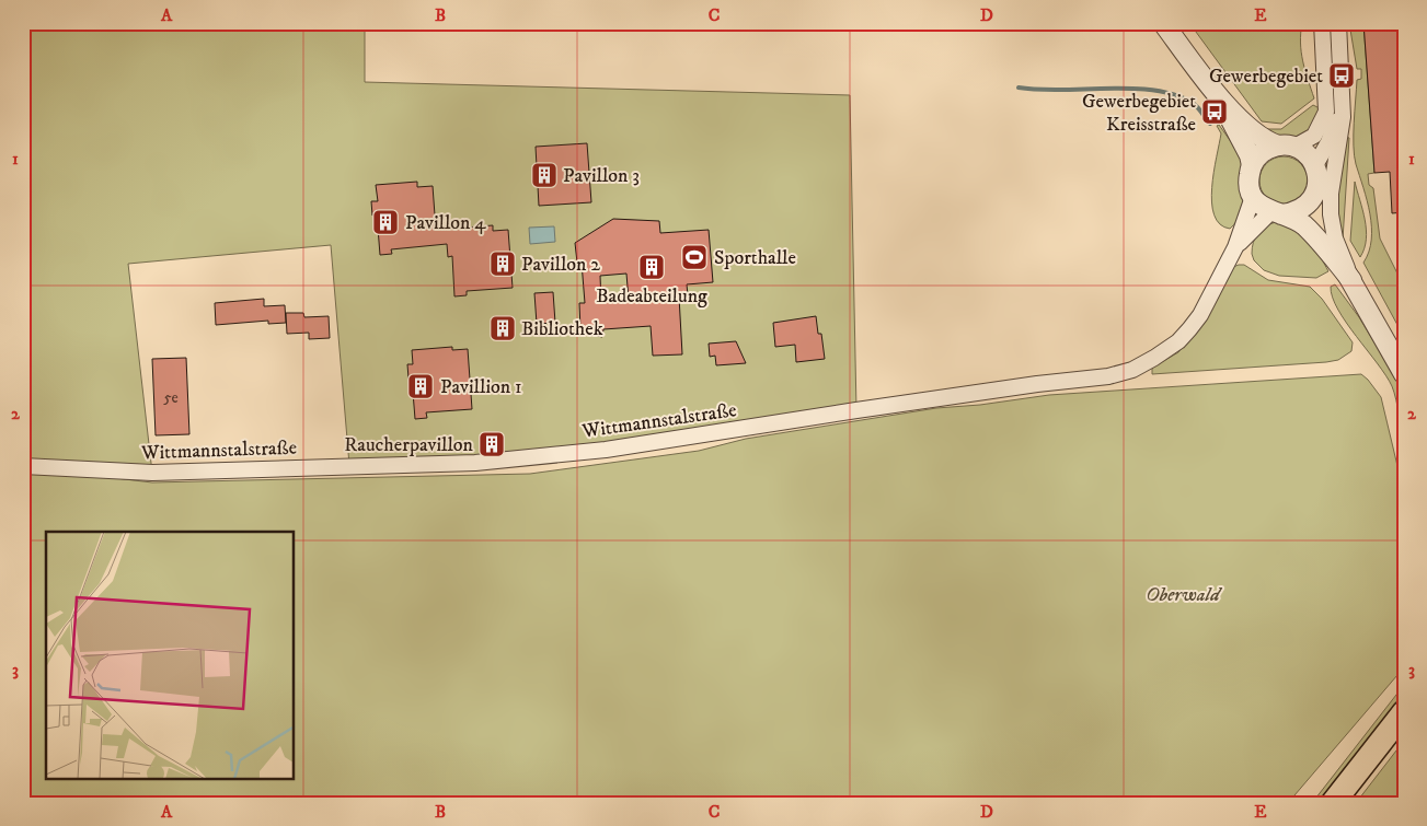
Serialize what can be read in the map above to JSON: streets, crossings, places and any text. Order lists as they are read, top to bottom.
{
  "streets": {
    "street": ["Wittmannstalstraße"]
  },
  "parks": ["Oberwald"],
  "places": {
    "bus stop": ["Gewerbegebiet", "Gewerbegebiet Kreisstraße"],
    "building": [
      "Pavillon 3",
      "Pavillon 4",
      "Pavillon 2",
      "Badeabteilung",
      "Bibliothek",
      "Pavillion 1",
      "Raucherpavillon"
    ],
    "sports": ["Sporthalle"]
  },
  "house_numbers": ["5e"],
  "grid": {
    "columns": [
      "A",
      "B",
      "C",
      "D",
      "E"
    ],
    "rows": ["1", "2", "3"]
  }
}
